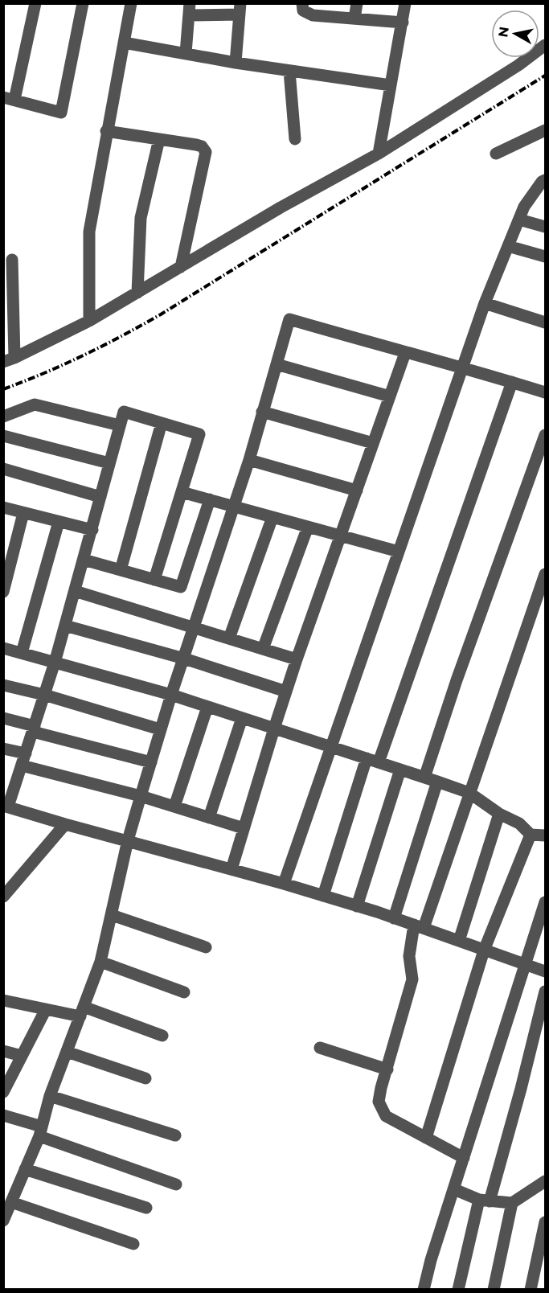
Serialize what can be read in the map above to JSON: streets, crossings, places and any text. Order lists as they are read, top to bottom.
{
  "north": "left"
}
